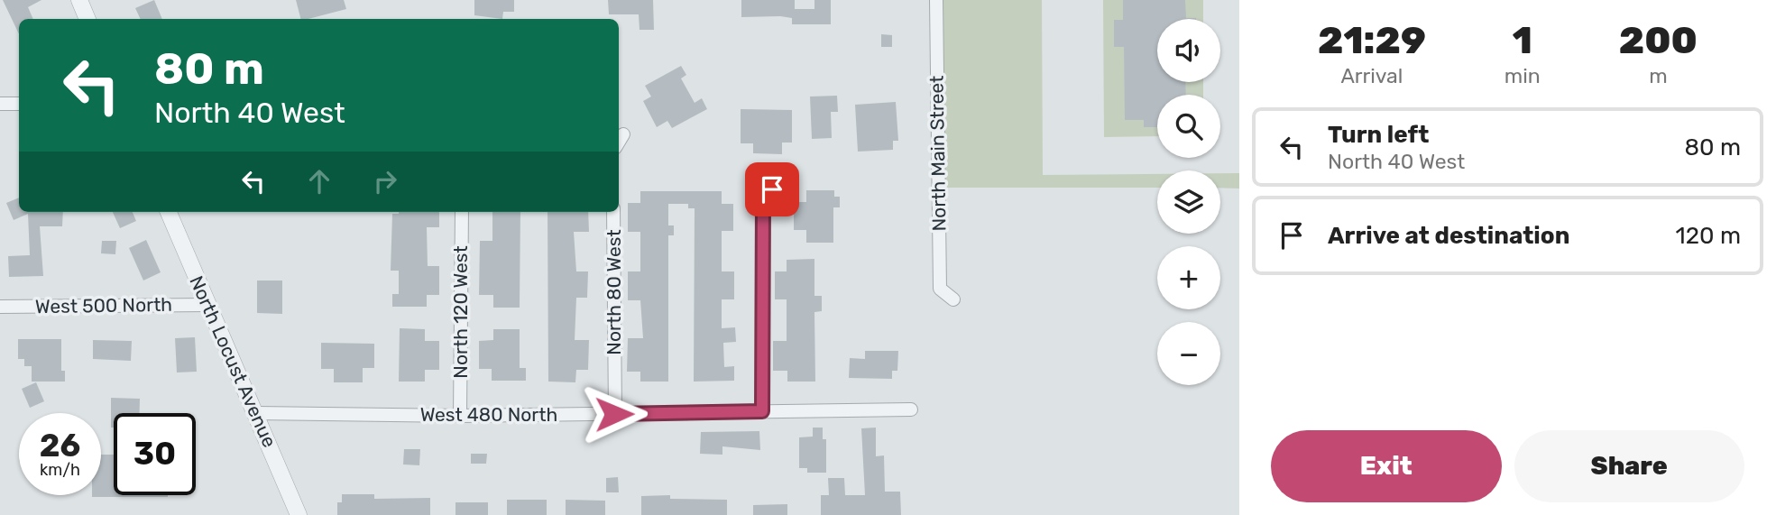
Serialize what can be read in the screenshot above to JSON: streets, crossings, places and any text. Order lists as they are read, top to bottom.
{
  "streets": {
    "street": [
      "North Main Street",
      "North 80 West",
      "West 500 North",
      "North 120 West",
      "North Locust Avenue",
      "West 480 North"
    ]
  },
  "crossings": [
    ["North 80 West", "West 480 North"],
    ["West 500 North", "North Locust Avenue"],
    ["North 120 West", "West 480 North"],
    ["North Locust Avenue", "West 480 North"]
  ],
  "page": {
    "eta": [
      "21:29",
      "Arrival",
      "1",
      "min",
      "200",
      "m"
    ],
    "map_buttons": ["+", "−"],
    "turn": ["80 m", "North 40 West"],
    "list": [
      {
        "name": "Turn left",
        "note": "North 40 West",
        "value": "80 m"
      },
      {
        "name": "Arrive at destination",
        "value": "120 m"
      }
    ],
    "speed": "26 km/h",
    "limit": "30",
    "buttons": ["Exit", "Share"]
  }
}
